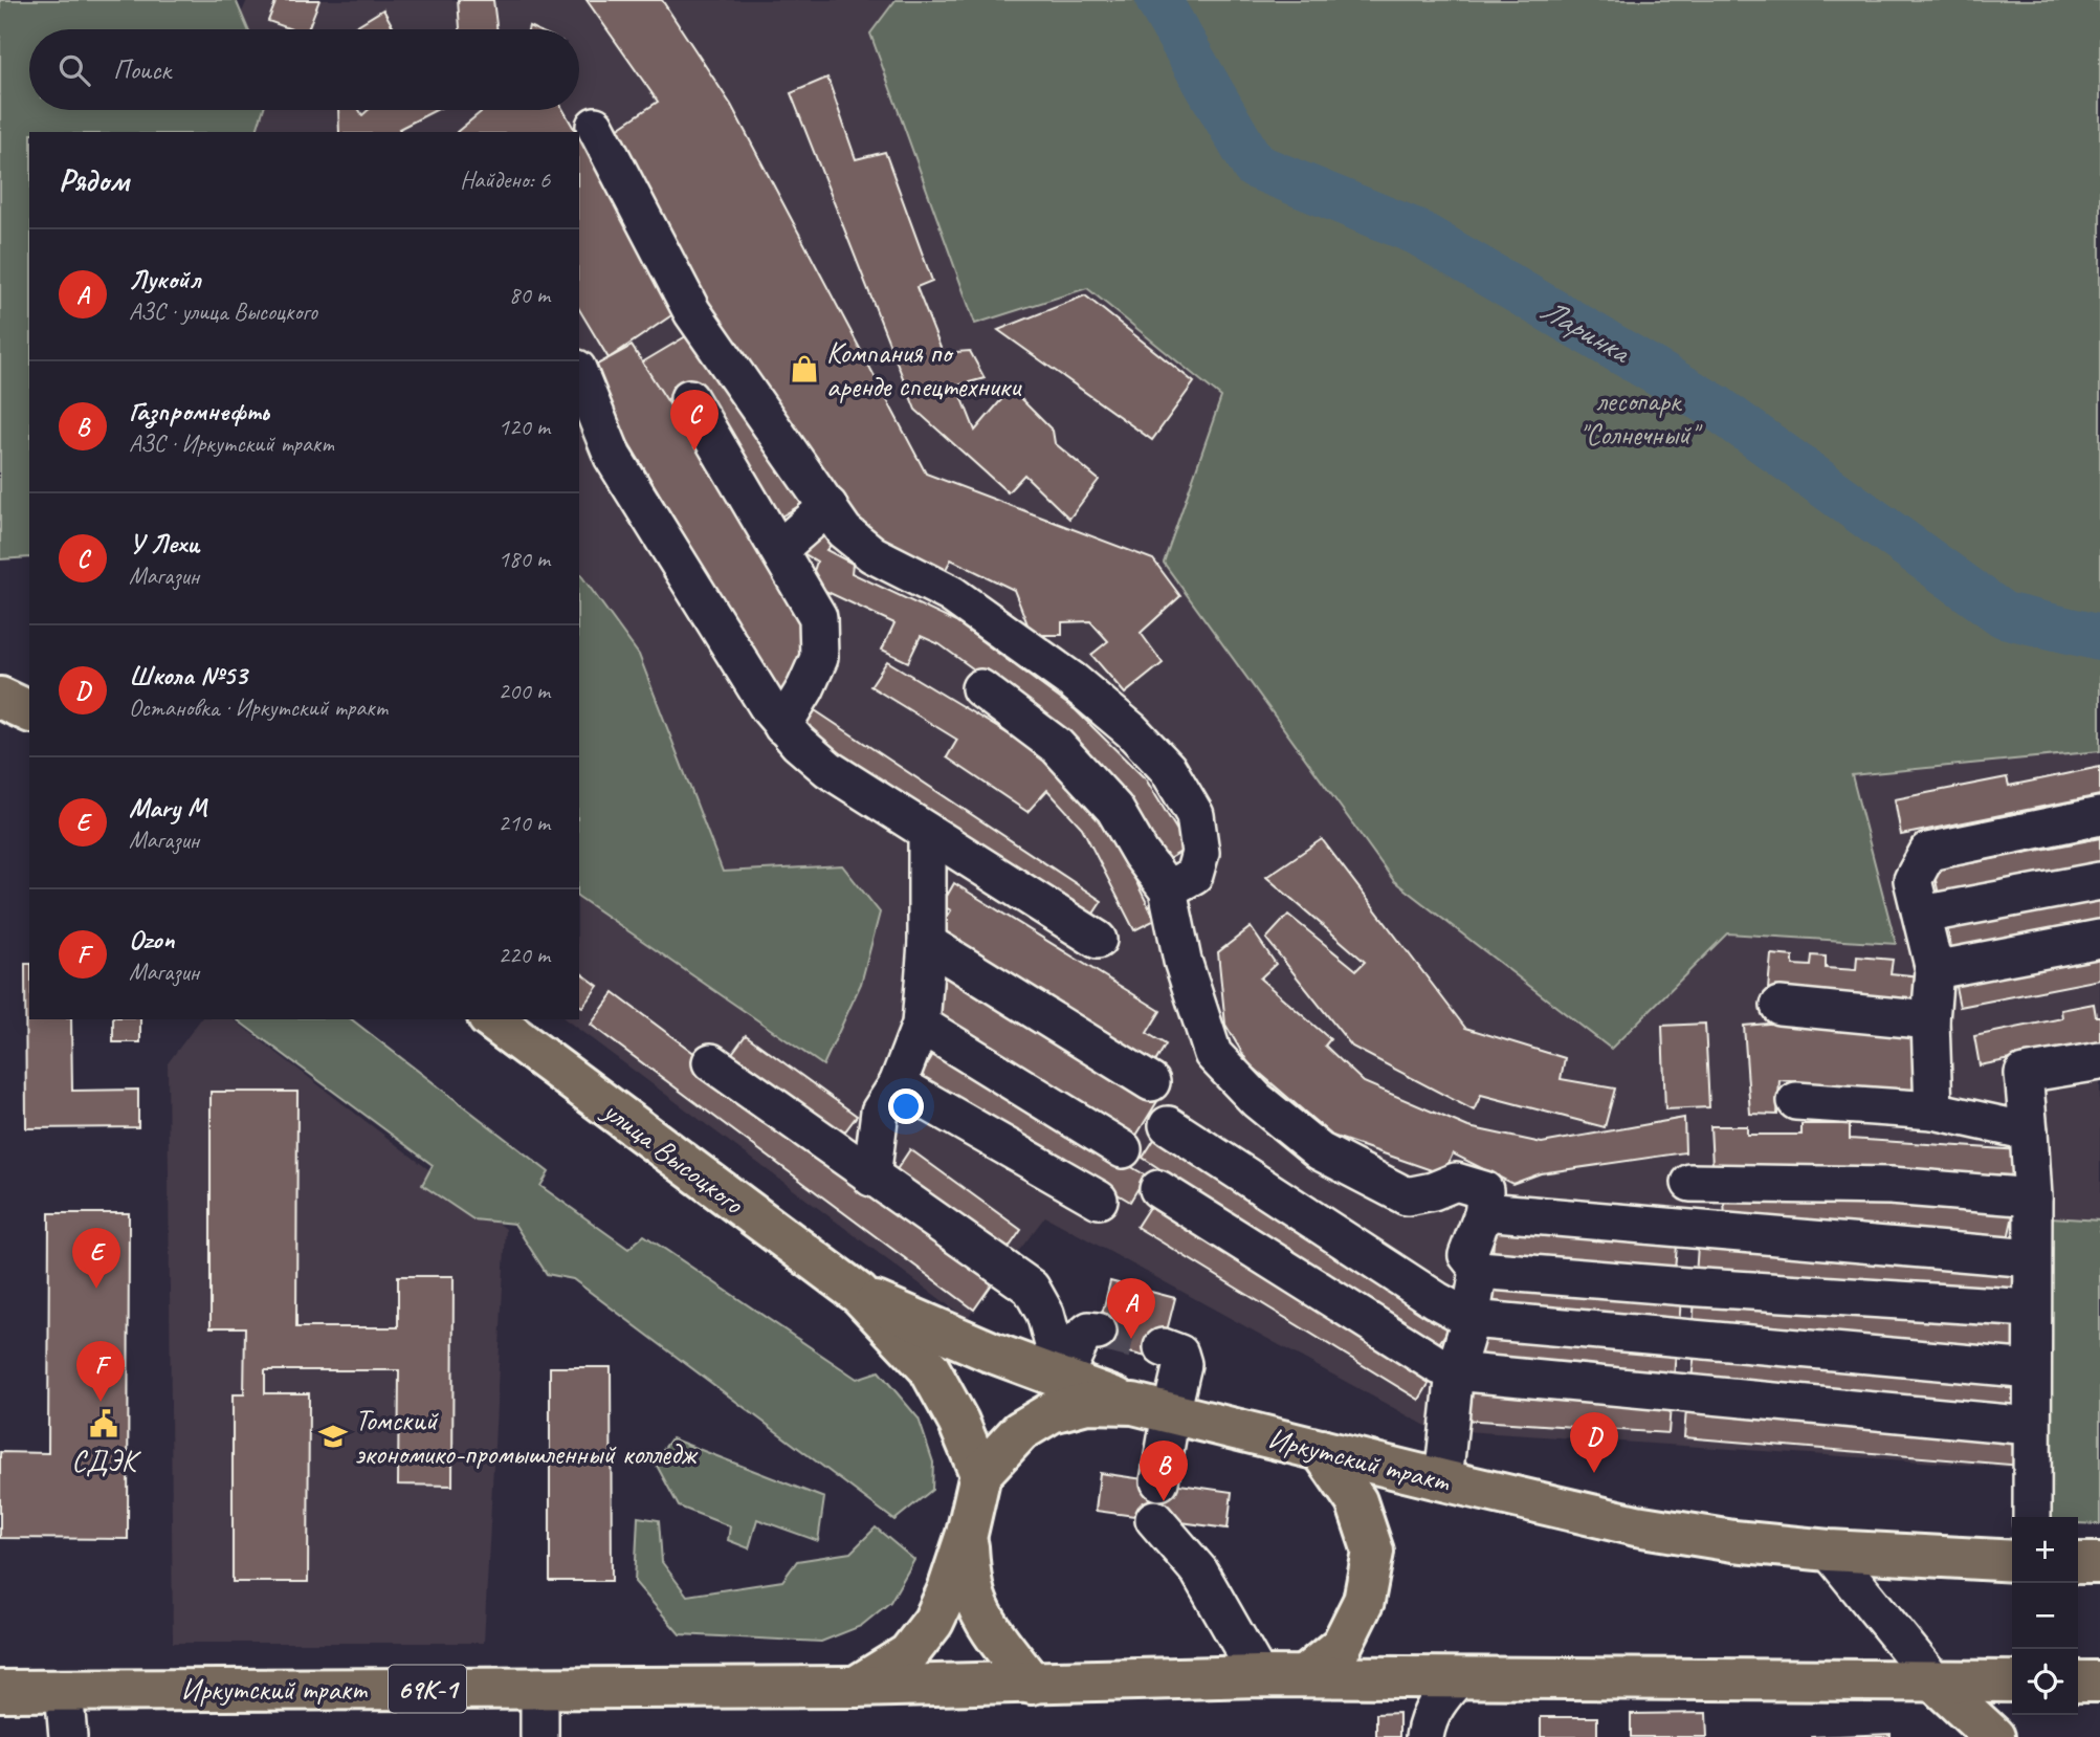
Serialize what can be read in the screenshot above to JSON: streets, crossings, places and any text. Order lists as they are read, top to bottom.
{
  "streets": {
    "main road": ["улица Высоцкого", "Иркутский тракт", "69К-1"]
  },
  "crossings": [
    ["улица Высоцкого", "Иркутский тракт"]
  ],
  "water": ["Ларинка"],
  "parks": ["лесопарк \"Солнечный\""],
  "places": {
    "shop": ["Компания по аренде спецтехники"],
    "public building": ["СДЭК"],
    "school or university": ["Томский экономико-промышленный колледж"]
  },
  "page": {
    "search": "Поиск",
    "heading": ["Рядом", "Найдено: 6"],
    "list": [
      {
        "mark": "A",
        "name": "Лукойл",
        "note": "АЗС · улица Высоцкого",
        "value": "80 m"
      },
      {
        "mark": "B",
        "name": "Газпромнефть",
        "note": "АЗС · Иркутский тракт",
        "value": "120 m"
      },
      {
        "mark": "C",
        "name": "У Лехи",
        "note": "Магазин",
        "value": "180 m"
      },
      {
        "mark": "D",
        "name": "Школа №53",
        "note": "Остановка · Иркутский тракт",
        "value": "200 m"
      },
      {
        "mark": "E",
        "name": "Mary M",
        "note": "Магазин",
        "value": "210 m"
      },
      {
        "mark": "F",
        "name": "Ozon",
        "note": "Магазин",
        "value": "220 m"
      }
    ],
    "pins": [
      "C",
      "E",
      "A",
      "F",
      "D",
      "B"
    ],
    "map_buttons": ["+", "−"]
  }
}
